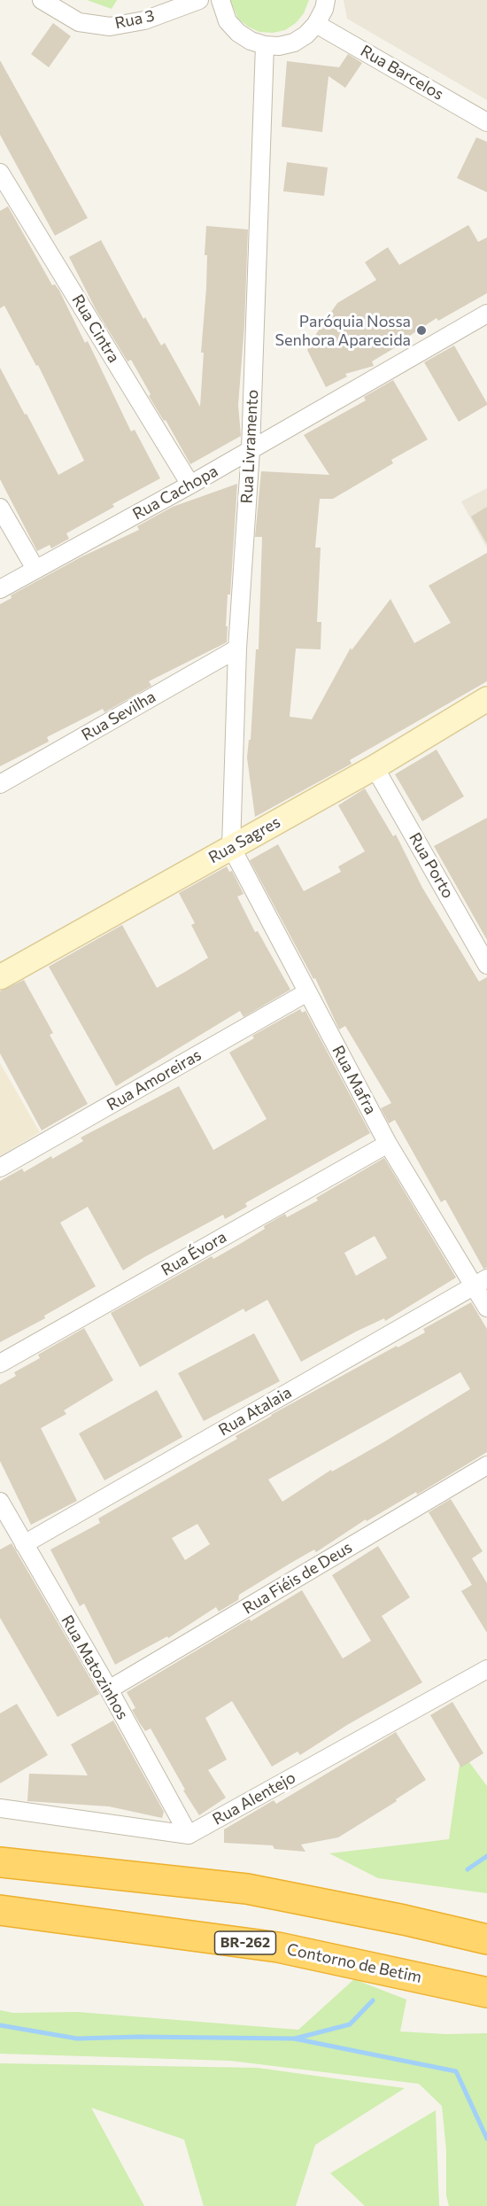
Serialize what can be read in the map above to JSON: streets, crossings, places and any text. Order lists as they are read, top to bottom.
{
  "streets": {
    "highway": ["BR-262", "Contorno de Betim"],
    "street": [
      "Rua 3",
      "Rua Barcelos",
      "Rua Cintra",
      "Rua Livramento",
      "Rua Cachopa",
      "Rua Sevilha",
      "Rua Sagres",
      "Rua Porto",
      "Rua Amoreiras",
      "Rua Mafra",
      "Rua Évora",
      "Rua Atalaia",
      "Rua Fiéis de Deus",
      "Rua Matozinhos",
      "Rua Alentejo"
    ]
  },
  "crossings": [
    ["Rua Cintra", "Rua Cachopa"],
    ["Rua Livramento", "Rua Cachopa"],
    ["Rua Livramento", "Rua Sevilha"],
    ["Rua Livramento", "Rua Sagres"],
    ["Rua Livramento", "Rua Mafra"],
    ["Rua Sagres", "Rua Porto"],
    ["Rua Sagres", "Rua Mafra"],
    ["Rua Amoreiras", "Rua Mafra"],
    ["Rua Mafra", "Rua Évora"],
    ["Rua Mafra", "Rua Atalaia"],
    ["Rua Atalaia", "Rua Matozinhos"],
    ["Rua Fiéis de Deus", "Rua Matozinhos"],
    ["Rua Matozinhos", "Rua Alentejo"]
  ],
  "places": ["Paróquia Nossa Senhora Aparecida"]
}
